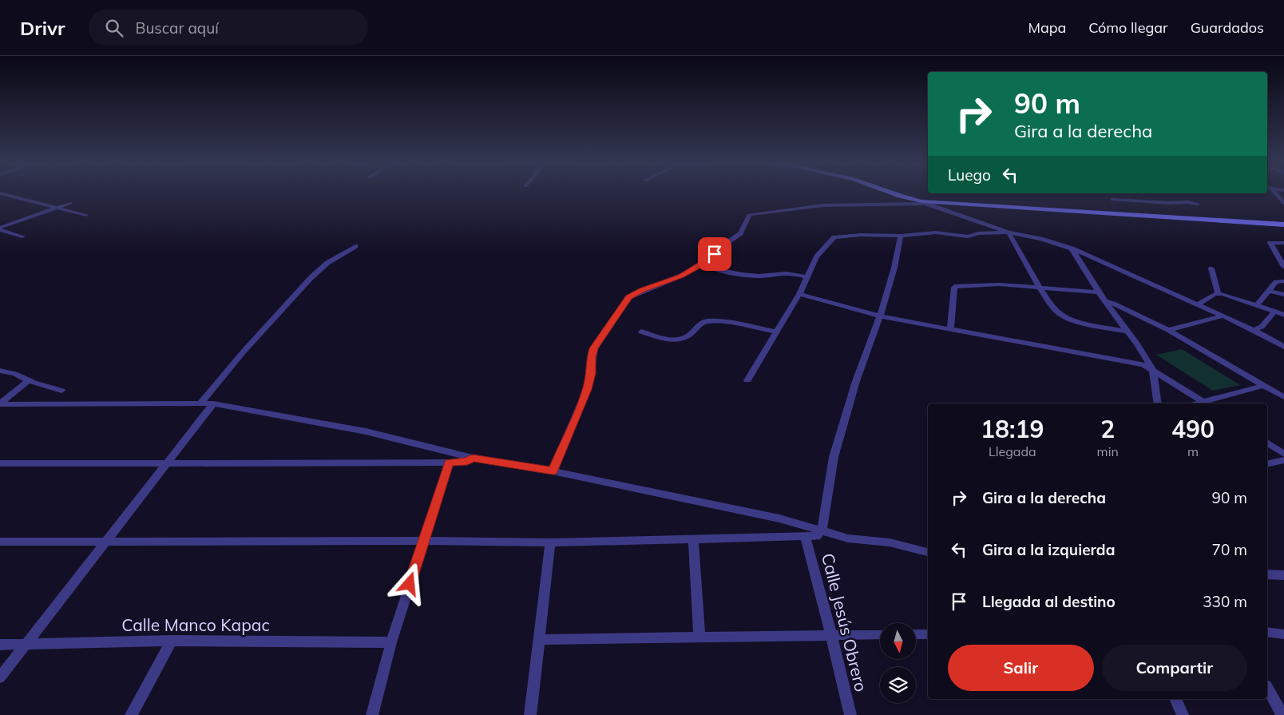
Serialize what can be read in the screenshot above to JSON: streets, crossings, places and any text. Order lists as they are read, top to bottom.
{
  "streets": {
    "street": ["Calle Jesús Obrero", "Calle Manco Kapac"]
  },
  "north": "bottom",
  "page": {
    "header": "Drivr",
    "search": "Buscar aquí",
    "nav": ["Mapa", "Cómo llegar", "Guardados"],
    "turn": ["90 m", "Gira a la derecha"],
    "then": "Luego",
    "eta": [
      "18:19",
      "Llegada",
      "2",
      "min",
      "490",
      "m"
    ],
    "list": [
      {
        "name": "Gira a la derecha",
        "value": "90 m"
      },
      {
        "name": "Gira a la izquierda",
        "value": "70 m"
      },
      {
        "name": "Llegada al destino",
        "value": "330 m"
      }
    ],
    "buttons": ["Salir", "Compartir"]
  }
}
